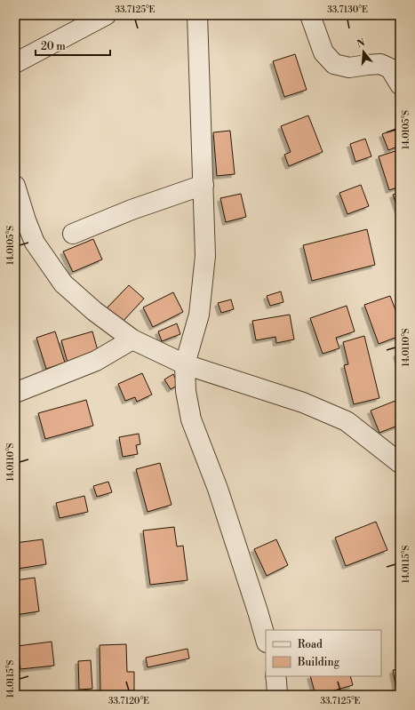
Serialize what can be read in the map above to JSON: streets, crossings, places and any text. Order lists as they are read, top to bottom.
{
  "legend": ["Road", "Building"],
  "scale_bar": "20 m",
  "north": "top",
  "coordinates": [
    "33.7125°E",
    "33.7130°E",
    "14.0105°S",
    "14.0110°S",
    "14.0115°S",
    "33.7120°E"
  ]
}
